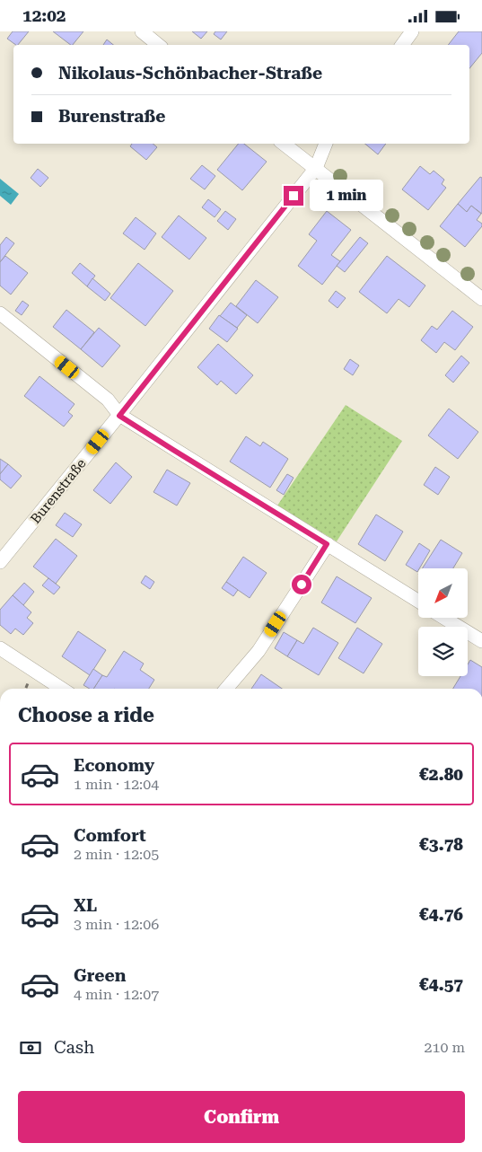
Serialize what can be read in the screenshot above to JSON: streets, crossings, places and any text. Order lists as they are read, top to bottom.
{
  "streets": {
    "street": ["Burenstraße"]
  },
  "north": "bottom left",
  "page": {
    "status": "12:02",
    "banner": ["Nikolaus-Schönbacher-Straße", "Burenstraße"],
    "bubble": "1 min",
    "heading": "Choose a ride",
    "list": [
      {
        "name": "Economy",
        "note": "1 min · 12:04",
        "value": "€2.80"
      },
      {
        "name": "Comfort",
        "note": "2 min · 12:05",
        "value": "€3.78"
      },
      {
        "name": "XL",
        "note": "3 min · 12:06",
        "value": "€4.76"
      },
      {
        "name": "Green",
        "note": "4 min · 12:07",
        "value": "€4.57"
      }
    ],
    "pay": ["Cash", "210 m"],
    "buttons": "Confirm"
  }
}
